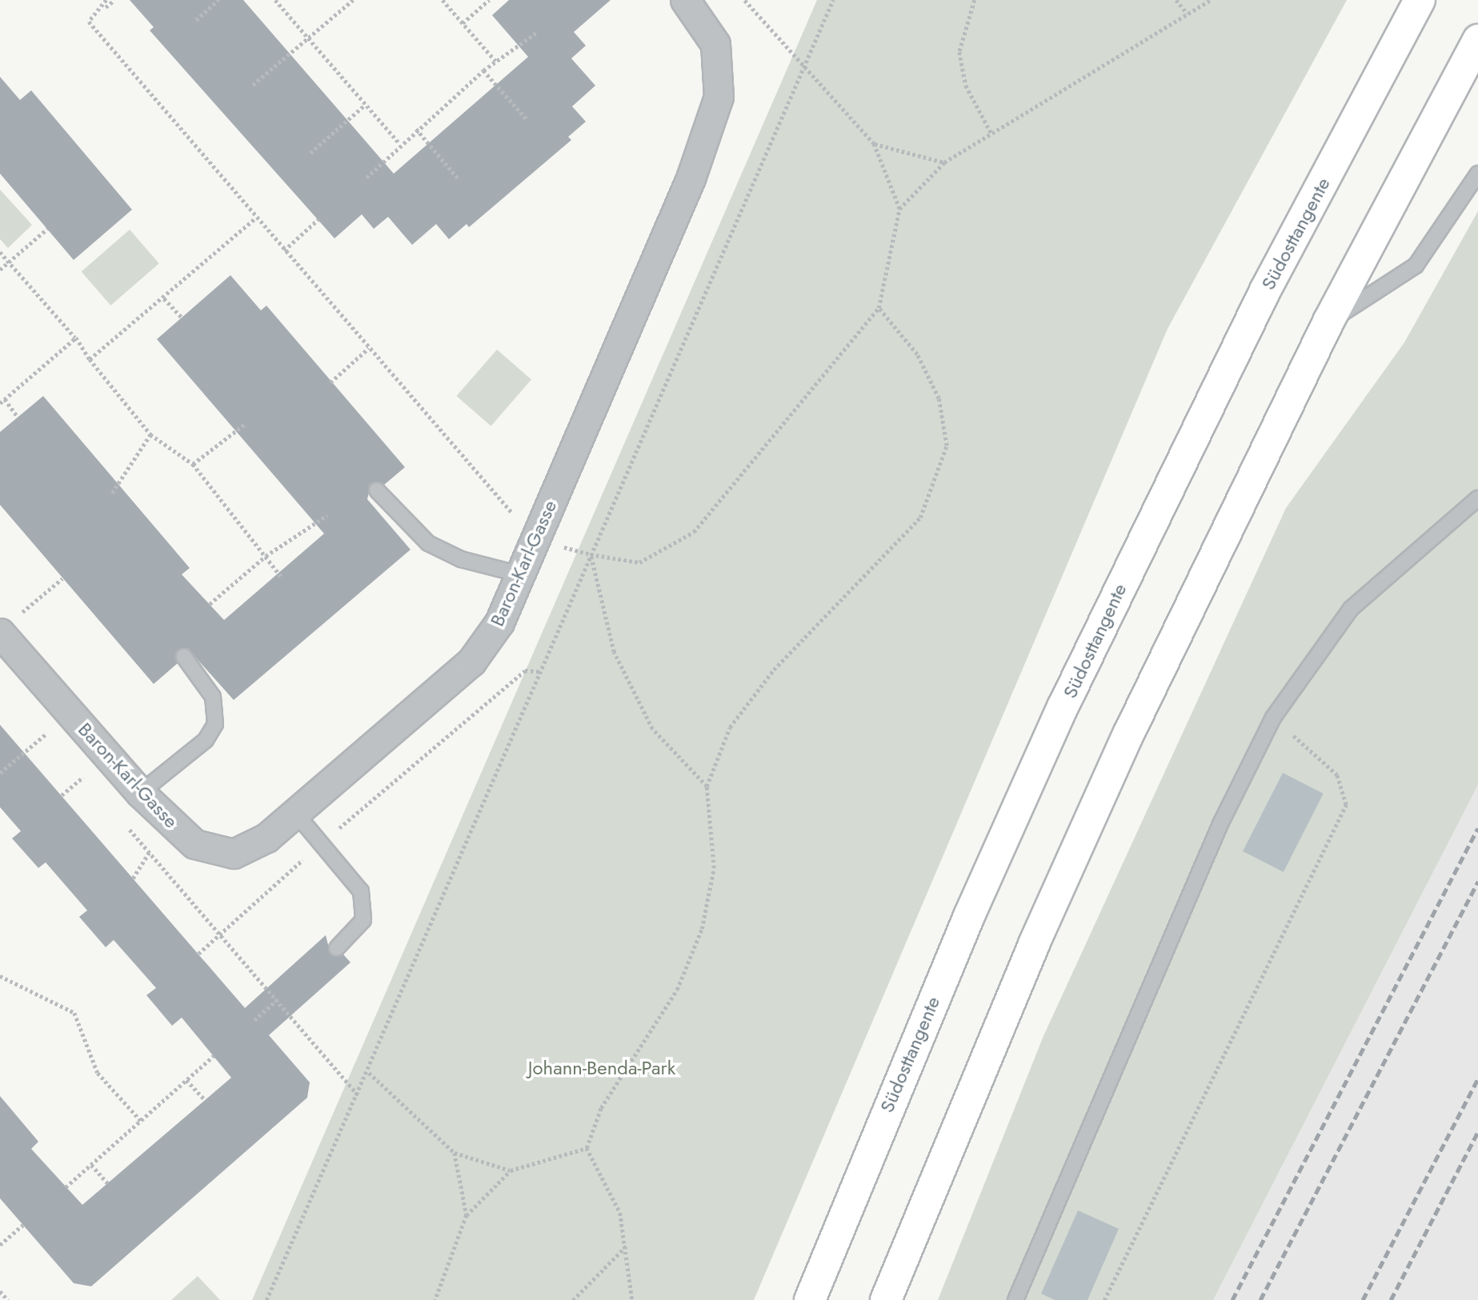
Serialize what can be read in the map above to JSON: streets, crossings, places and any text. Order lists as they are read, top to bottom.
{
  "streets": {
    "highway": ["Südosttangente"],
    "street": ["Baron-Karl-Gasse"]
  },
  "parks": ["Johann-Benda-Park"]
}
